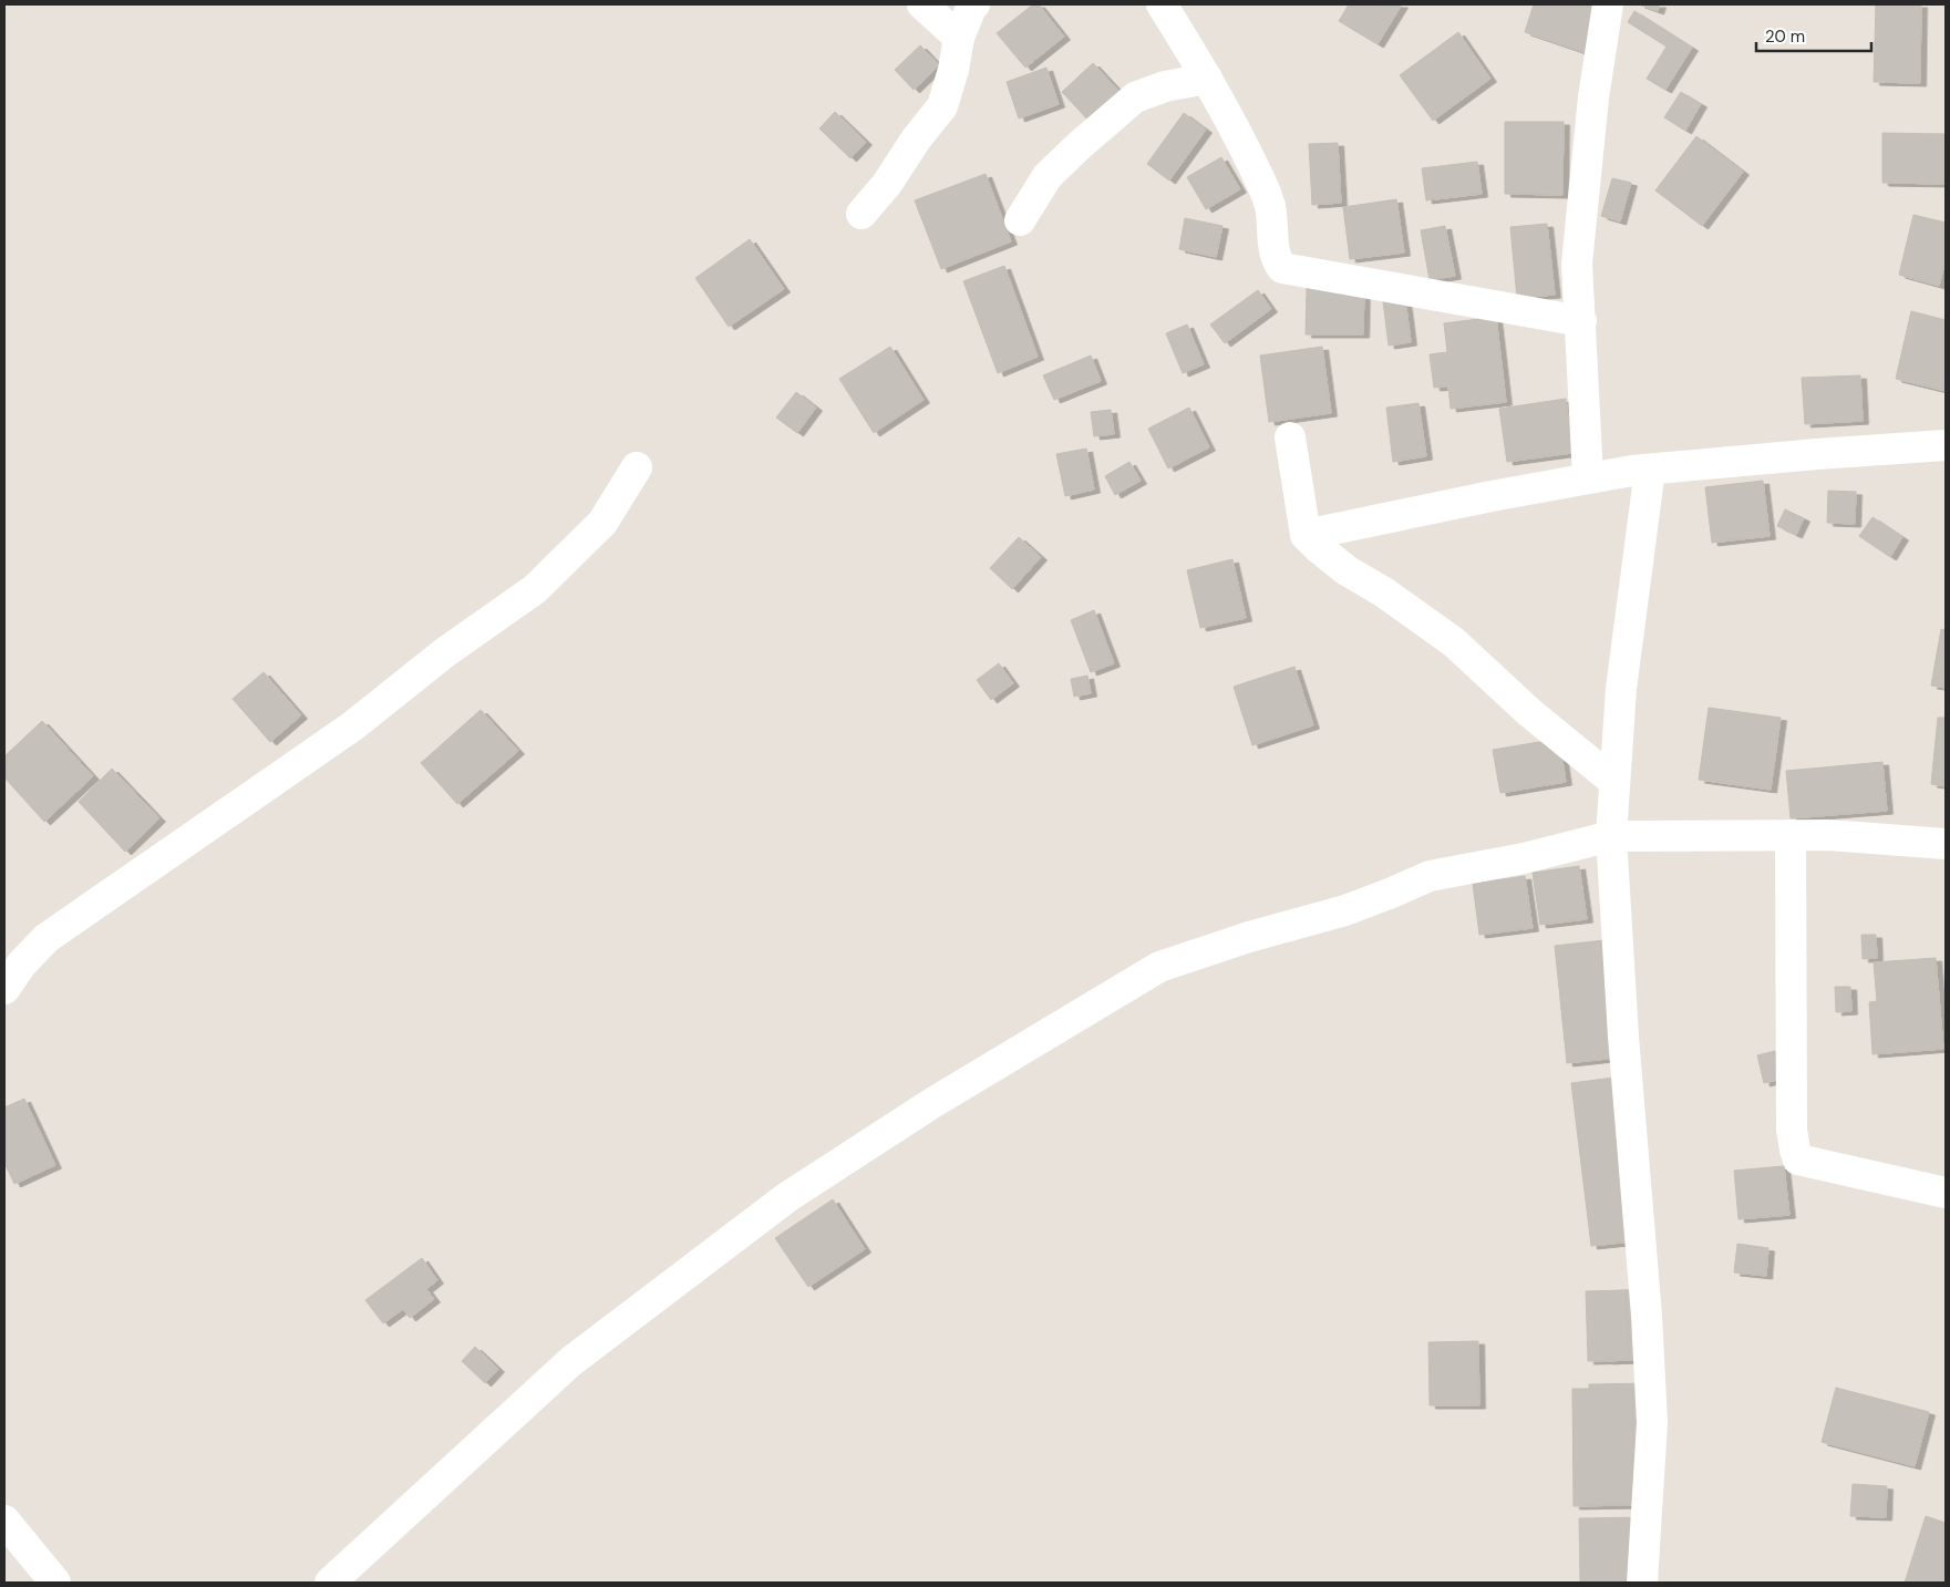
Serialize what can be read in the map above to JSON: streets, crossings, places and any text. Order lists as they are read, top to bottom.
{
  "scale_bar": "20 m"
}
